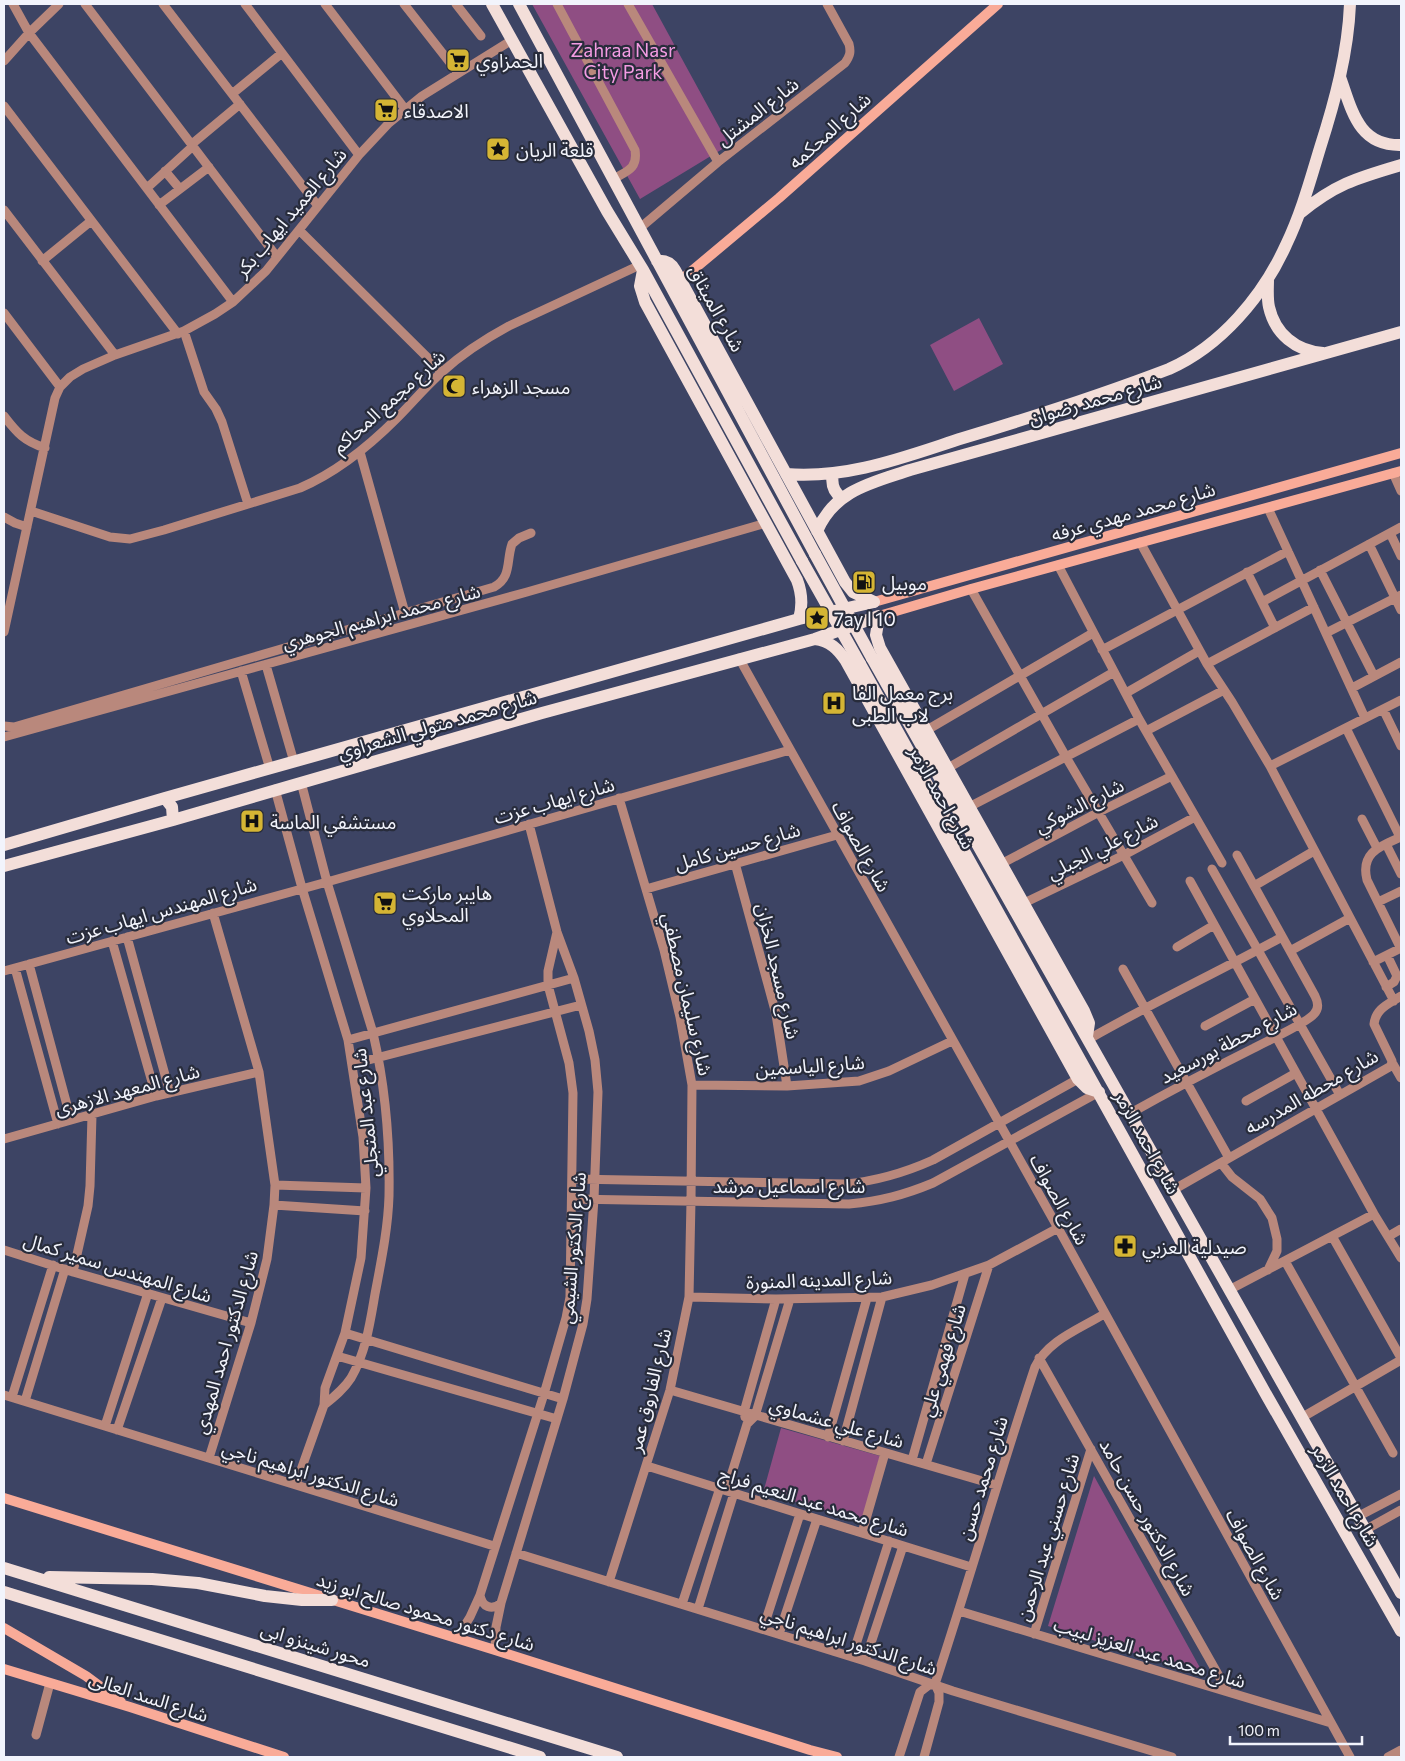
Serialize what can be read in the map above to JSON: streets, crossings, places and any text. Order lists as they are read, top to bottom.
{
  "streets": {
    "main road": [
      "شارع الميثاق",
      "شارع محمد رضوان",
      "شارع محمد متولي الشعراوي",
      "شارع احمد الزمر",
      "محور شينزو ابى"
    ],
    "street": [
      "شارع المشتل",
      "شارع المحكمه",
      "شارع العميد ايهاب بكر",
      "شارع مجمع المحاكم",
      "شارع محمد مهدي عرفه",
      "شارع محمد ابراهيم الجوهري",
      "شارع ايهاب عزت",
      "شارع الشوكي",
      "شارع حسين كامل",
      "شارع الصواف",
      "شارع علي الجبلي",
      "شارع المهندس ايهاب عزت",
      "شارع مسجد الخزان",
      "شارع سليمان مصطفي",
      "شارع محطة بورسعيد",
      "شارع الياسمين",
      "شارع المعهد الازهرى",
      "شارع محطه المدرسه",
      "شارع عبد المتجلي",
      "شارع اسماعيل مرشد",
      "شارع الدكتور الشيمي",
      "شارع المهندس سمير كمال",
      "شارع المدينه المنورة",
      "شارع الدكتور احمد المهدي",
      "شارع فهمي علي",
      "شارع الفاروق عمر",
      "شارع علي عشماوي",
      "شارع الدكتور ابراهيم ناجي",
      "شارع محمد حسن",
      "شارع محمد عبد النعيم فراج",
      "شارع الدكتور حسن حامد",
      "شارع حسني عبد الرحمن",
      "شارع دكتور محمود صالح ابو زيد",
      "شارع محمد عبد العزيز لبيب",
      "شارع السد العالى"
    ]
  },
  "crossings": [
    ["شارع المحكمه", "شارع الميثاق"],
    ["شارع الميثاق", "شارع محمد رضوان"],
    ["شارع الميثاق", "شارع محمد مهدي عرفه"],
    ["شارع الميثاق", "شارع محمد متولي الشعراوي"],
    ["شارع محمد مهدي عرفه", "شارع محمد متولي الشعراوي"],
    ["شارع محمد مهدي عرفه", "شارع احمد الزمر"],
    ["شارع محمد متولي الشعراوي", "شارع احمد الزمر"],
    ["شارع محمد متولي الشعراوي", "شارع الصواف"],
    ["شارع محمد متولي الشعراوي", "شارع عبد المتجلي"],
    ["شارع احمد الزمر", "شارع الشوكي"],
    ["شارع احمد الزمر", "شارع علي الجبلي"],
    ["شارع احمد الزمر", "شارع محطة بورسعيد"],
    ["شارع احمد الزمر", "شارع محطه المدرسه"],
    ["شارع احمد الزمر", "شارع اسماعيل مرشد"],
    ["شارع ايهاب عزت", "شارع الصواف"],
    ["شارع ايهاب عزت", "شارع المهندس ايهاب عزت"],
    ["شارع ايهاب عزت", "شارع سليمان مصطفي"],
    ["شارع ايهاب عزت", "شارع عبد المتجلي"],
    ["شارع ايهاب عزت", "شارع الدكتور الشيمي"],
    ["شارع حسين كامل", "شارع الصواف"],
    ["شارع حسين كامل", "شارع مسجد الخزان"],
    ["شارع حسين كامل", "شارع سليمان مصطفي"],
    ["شارع الصواف", "شارع الياسمين"],
    ["شارع الصواف", "شارع اسماعيل مرشد"],
    ["شارع الصواف", "شارع المدينه المنورة"],
    ["شارع الصواف", "شارع محمد حسن"],
    ["شارع الصواف", "شارع محمد عبد العزيز لبيب"],
    ["شارع المهندس ايهاب عزت", "شارع عبد المتجلي"],
    ["شارع المهندس ايهاب عزت", "شارع الدكتور احمد المهدي"],
    ["شارع مسجد الخزان", "شارع الياسمين"],
    ["شارع سليمان مصطفي", "شارع الياسمين"],
    ["شارع سليمان مصطفي", "شارع اسماعيل مرشد"],
    ["شارع سليمان مصطفي", "شارع الفاروق عمر"],
    ["شارع المعهد الازهرى", "شارع الدكتور احمد المهدي"],
    ["شارع عبد المتجلي", "شارع الدكتور ابراهيم ناجي"],
    ["شارع اسماعيل مرشد", "شارع الدكتور الشيمي"],
    ["شارع اسماعيل مرشد", "شارع الفاروق عمر"],
    ["شارع الدكتور الشيمي", "شارع الدكتور ابراهيم ناجي"],
    ["شارع الدكتور الشيمي", "شارع دكتور محمود صالح ابو زيد"],
    ["شارع المهندس سمير كمال", "شارع الدكتور احمد المهدي"],
    ["شارع المدينه المنورة", "شارع فهمي علي"],
    ["شارع المدينه المنورة", "شارع الفاروق عمر"],
    ["شارع الدكتور احمد المهدي", "شارع الدكتور ابراهيم ناجي"],
    ["شارع فهمي علي", "شارع علي عشماوي"],
    ["شارع الفاروق عمر", "شارع علي عشماوي"],
    ["شارع الفاروق عمر", "شارع الدكتور ابراهيم ناجي"],
    ["شارع الفاروق عمر", "شارع محمد عبد النعيم فراج"],
    ["شارع علي عشماوي", "شارع محمد حسن"],
    ["شارع الدكتور ابراهيم ناجي", "شارع محمد حسن"],
    ["شارع محمد حسن", "شارع محمد عبد النعيم فراج"],
    ["شارع محمد حسن", "شارع الدكتور حسن حامد"],
    ["شارع محمد حسن", "شارع محمد عبد العزيز لبيب"],
    ["شارع الدكتور حسن حامد", "شارع حسني عبد الرحمن"],
    ["شارع الدكتور حسن حامد", "شارع محمد عبد العزيز لبيب"],
    ["شارع حسني عبد الرحمن", "شارع محمد عبد العزيز لبيب"]
  ],
  "parks": ["Zahraa Nasr City Park"],
  "places": {
    "supermarket": ["الحمزاوي", "الاصدقاء", "هايبر ماركت المحلاوي"],
    "place": ["قلعة الريان", "7ay l 10"],
    "mosque": ["مسجد الزهراء"],
    "fuel station": ["موبيل"],
    "hospital": ["برج معمل الفا لاب الطبى", "مستشفي الماسة"],
    "pharmacy": ["صيدلية العزبي"]
  },
  "scale_bar": "100 m"
}
